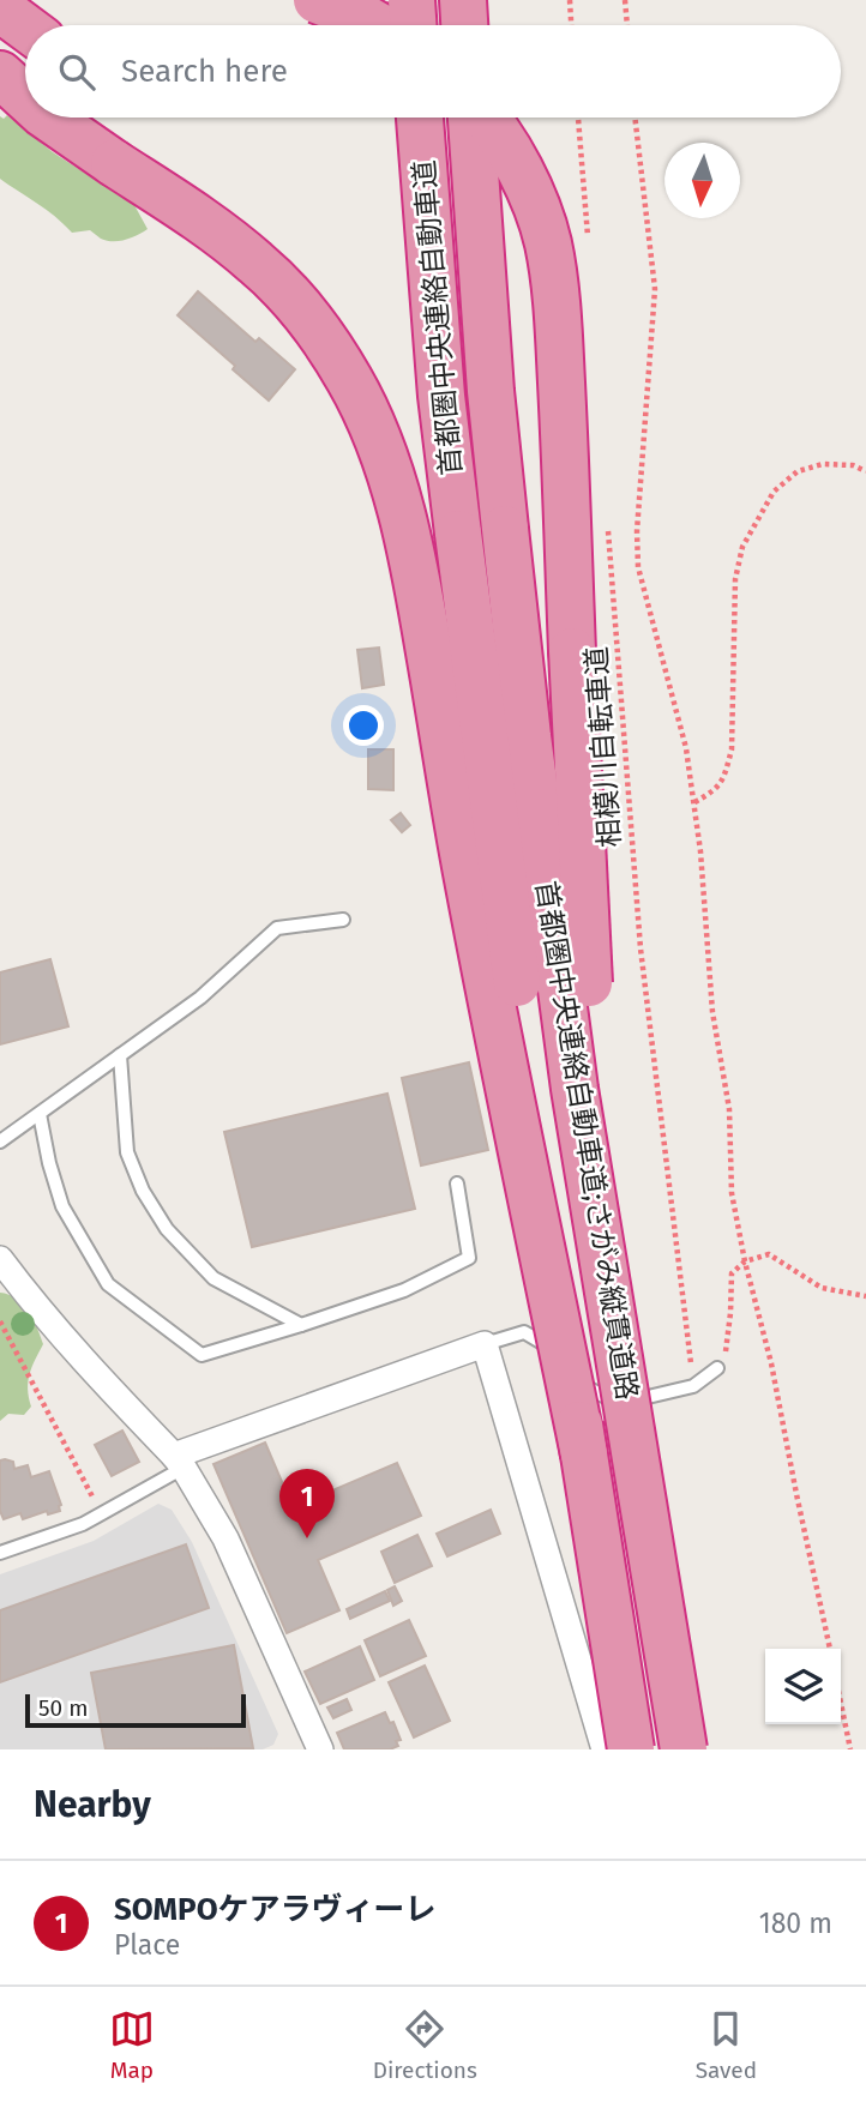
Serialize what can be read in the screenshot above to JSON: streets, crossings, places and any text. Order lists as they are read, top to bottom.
{
  "streets": {
    "highway": ["首都圏中央連絡自動車道", "首都圏中央連絡自動車道;さがみ縦貫道路"],
    "path": ["相模川自転車道"]
  },
  "crossings": [
    ["首都圏中央連絡自動車道", "首都圏中央連絡自動車道;さがみ縦貫道路"]
  ],
  "scale_bar": "50 m",
  "north": "bottom",
  "page": {
    "search": "Search here",
    "pins": "1",
    "scale": "50 m",
    "heading": "Nearby",
    "list": [
      {
        "mark": "1",
        "name": "SOMPOケアラヴィーレ",
        "note": "Place",
        "value": "180 m"
      }
    ],
    "nav": ["Map", "Directions", "Saved"]
  }
}
